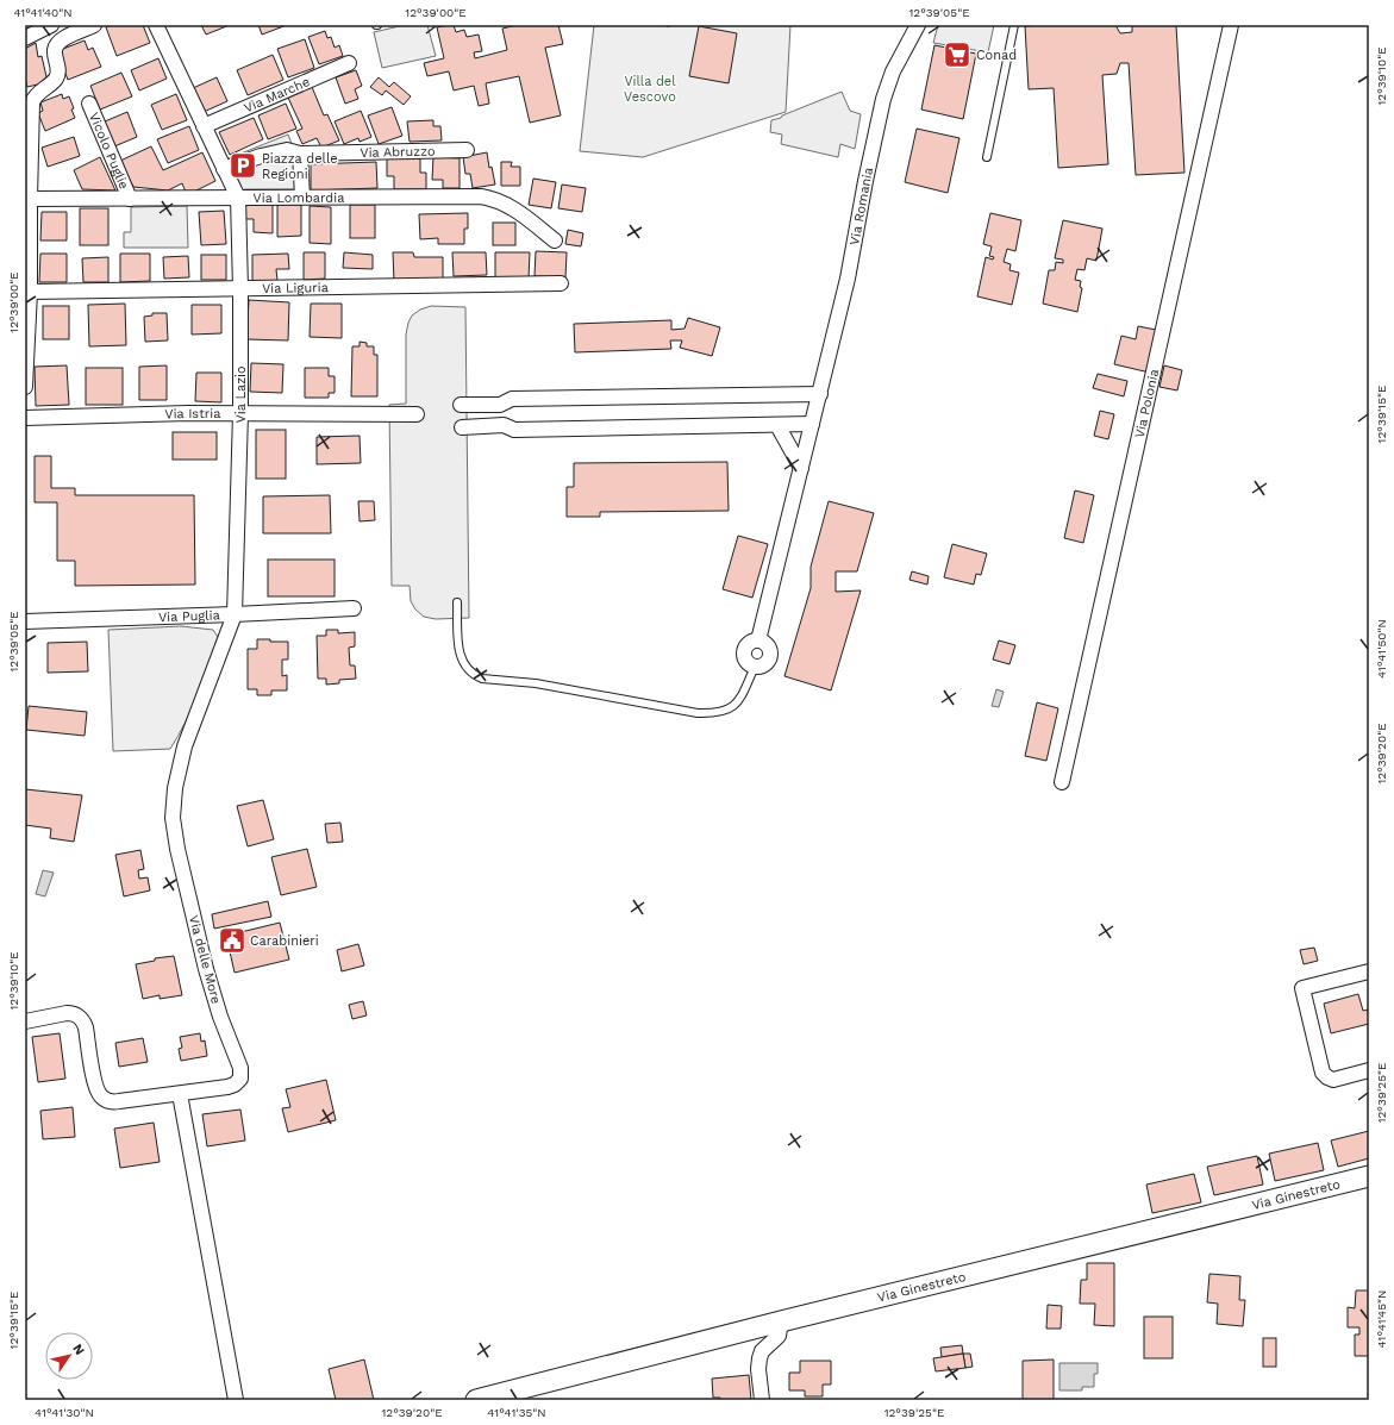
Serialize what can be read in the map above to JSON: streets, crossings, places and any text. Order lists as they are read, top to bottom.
{
  "streets": {
    "street": [
      "Via Marche",
      "Vicolo Puglie",
      "Via Abruzzo",
      "Via Lombardia",
      "Via Romania",
      "Via Liguria",
      "Via Lazio",
      "Via Polonia",
      "Via Istria",
      "Via Puglia",
      "Via delle More",
      "Via Ginestreto"
    ]
  },
  "crossings": [
    ["Via Marche", "Via Lazio"],
    ["Vicolo Puglie", "Via Lombardia"],
    ["Via Lombardia", "Via Lazio"],
    ["Via Liguria", "Via Lazio"],
    ["Via Lazio", "Via Istria"],
    ["Via Lazio", "Via Puglia"],
    ["Via Lazio", "Via delle More"]
  ],
  "parks": ["Villa del Vescovo"],
  "places": {
    "supermarket": ["Conad"],
    "parking": ["Piazza delle Regioni"],
    "public building": ["Carabinieri"]
  },
  "north": "top right",
  "coordinates": [
    "41°41'40\"N",
    "12°39'00\"E",
    "12°39'05\"E",
    "12°39'10\"E",
    "12°39'15\"E",
    "41°41'50\"N",
    "12°39'20\"E",
    "12°39'25\"E",
    "41°41'45\"N",
    "41°41'30\"N",
    "41°41'35\"N"
  ]
}
